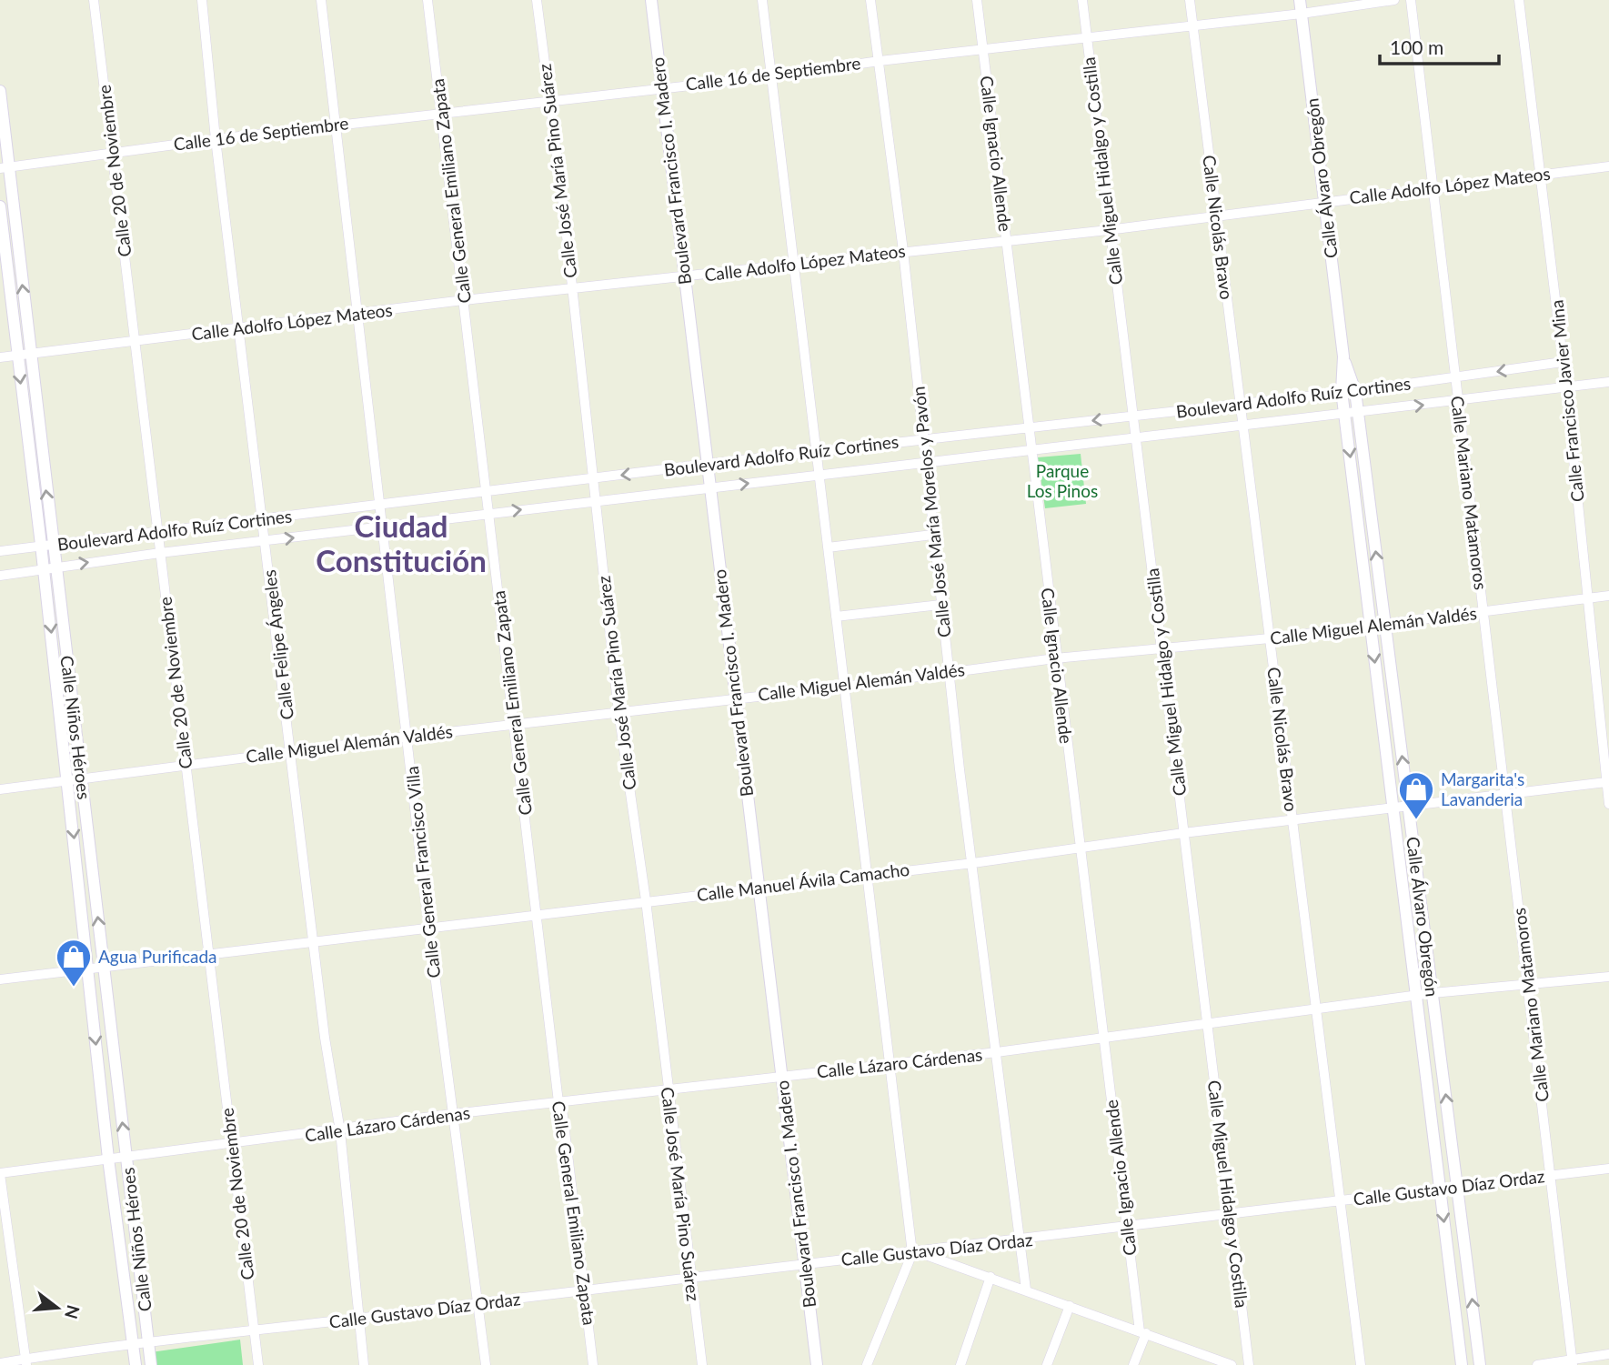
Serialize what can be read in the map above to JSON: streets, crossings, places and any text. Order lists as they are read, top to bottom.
{
  "streets": {
    "street": [
      "Calle 16 de Septiembre",
      "Calle Ignacio Allende",
      "Calle 20 de Noviembre",
      "Calle José María Pino Suárez",
      "Boulevard Francisco I. Madero",
      "Calle Miguel Hidalgo y Costilla",
      "Calle Álvaro Obregón",
      "Calle Adolfo López Mateos",
      "Calle General Emiliano Zapata",
      "Calle Nicolás Bravo",
      "Boulevard Adolfo Ruíz Cortines",
      "Calle Francisco Javier Mina",
      "Calle Mariano Matamoros",
      "Calle José María Morelos y Pavón",
      "Calle Miguel Alemán Valdés",
      "Calle Felipe Ángeles",
      "Calle Niños Héroes",
      "Calle General Francisco Villa",
      "Calle Manuel Ávila Camacho",
      "Calle Lázaro Cárdenas",
      "Calle Gustavo Díaz Ordaz"
    ]
  },
  "crossings": [
    ["Calle 16 de Septiembre", "Calle Ignacio Allende"],
    ["Calle 16 de Septiembre", "Calle 20 de Noviembre"],
    ["Calle 16 de Septiembre", "Calle José María Pino Suárez"],
    ["Calle 16 de Septiembre", "Boulevard Francisco I. Madero"],
    ["Calle 16 de Septiembre", "Calle Miguel Hidalgo y Costilla"],
    ["Calle 16 de Septiembre", "Calle Álvaro Obregón"],
    ["Calle 16 de Septiembre", "Calle General Emiliano Zapata"],
    ["Calle 16 de Septiembre", "Calle Nicolás Bravo"],
    ["Calle 16 de Septiembre", "Calle José María Morelos y Pavón"],
    ["Calle 16 de Septiembre", "Calle Felipe Ángeles"],
    ["Calle 16 de Septiembre", "Calle Niños Héroes"],
    ["Calle 16 de Septiembre", "Calle General Francisco Villa"],
    ["Calle Ignacio Allende", "Calle Adolfo López Mateos"],
    ["Calle Ignacio Allende", "Boulevard Adolfo Ruíz Cortines"],
    ["Calle Ignacio Allende", "Calle Miguel Alemán Valdés"],
    ["Calle Ignacio Allende", "Calle Manuel Ávila Camacho"],
    ["Calle Ignacio Allende", "Calle Lázaro Cárdenas"],
    ["Calle Ignacio Allende", "Calle Gustavo Díaz Ordaz"],
    ["Calle 20 de Noviembre", "Calle Adolfo López Mateos"],
    ["Calle 20 de Noviembre", "Boulevard Adolfo Ruíz Cortines"],
    ["Calle 20 de Noviembre", "Calle Miguel Alemán Valdés"],
    ["Calle 20 de Noviembre", "Calle Manuel Ávila Camacho"],
    ["Calle 20 de Noviembre", "Calle Lázaro Cárdenas"],
    ["Calle 20 de Noviembre", "Calle Gustavo Díaz Ordaz"],
    ["Calle José María Pino Suárez", "Calle Adolfo López Mateos"],
    ["Calle José María Pino Suárez", "Boulevard Adolfo Ruíz Cortines"],
    ["Calle José María Pino Suárez", "Calle Miguel Alemán Valdés"],
    ["Calle José María Pino Suárez", "Calle Manuel Ávila Camacho"],
    ["Calle José María Pino Suárez", "Calle Lázaro Cárdenas"],
    ["Calle José María Pino Suárez", "Calle Gustavo Díaz Ordaz"],
    ["Boulevard Francisco I. Madero", "Calle Adolfo López Mateos"],
    ["Boulevard Francisco I. Madero", "Boulevard Adolfo Ruíz Cortines"],
    ["Boulevard Francisco I. Madero", "Calle Miguel Alemán Valdés"],
    ["Boulevard Francisco I. Madero", "Calle Manuel Ávila Camacho"],
    ["Boulevard Francisco I. Madero", "Calle Lázaro Cárdenas"],
    ["Boulevard Francisco I. Madero", "Calle Gustavo Díaz Ordaz"],
    ["Calle Miguel Hidalgo y Costilla", "Calle Adolfo López Mateos"],
    ["Calle Miguel Hidalgo y Costilla", "Boulevard Adolfo Ruíz Cortines"],
    ["Calle Miguel Hidalgo y Costilla", "Calle Miguel Alemán Valdés"],
    ["Calle Miguel Hidalgo y Costilla", "Calle Manuel Ávila Camacho"],
    ["Calle Miguel Hidalgo y Costilla", "Calle Lázaro Cárdenas"],
    ["Calle Miguel Hidalgo y Costilla", "Calle Gustavo Díaz Ordaz"],
    ["Calle Álvaro Obregón", "Calle Adolfo López Mateos"],
    ["Calle Álvaro Obregón", "Boulevard Adolfo Ruíz Cortines"],
    ["Calle Álvaro Obregón", "Calle Miguel Alemán Valdés"],
    ["Calle Álvaro Obregón", "Calle Manuel Ávila Camacho"],
    ["Calle Álvaro Obregón", "Calle Lázaro Cárdenas"],
    ["Calle Álvaro Obregón", "Calle Gustavo Díaz Ordaz"],
    ["Calle Adolfo López Mateos", "Calle General Emiliano Zapata"],
    ["Calle Adolfo López Mateos", "Calle Nicolás Bravo"],
    ["Calle Adolfo López Mateos", "Calle Francisco Javier Mina"],
    ["Calle Adolfo López Mateos", "Calle Mariano Matamoros"],
    ["Calle Adolfo López Mateos", "Calle José María Morelos y Pavón"],
    ["Calle Adolfo López Mateos", "Calle Felipe Ángeles"],
    ["Calle Adolfo López Mateos", "Calle Niños Héroes"],
    ["Calle Adolfo López Mateos", "Calle General Francisco Villa"],
    ["Calle General Emiliano Zapata", "Boulevard Adolfo Ruíz Cortines"],
    ["Calle General Emiliano Zapata", "Calle Miguel Alemán Valdés"],
    ["Calle General Emiliano Zapata", "Calle Manuel Ávila Camacho"],
    ["Calle General Emiliano Zapata", "Calle Lázaro Cárdenas"],
    ["Calle General Emiliano Zapata", "Calle Gustavo Díaz Ordaz"],
    ["Calle Nicolás Bravo", "Boulevard Adolfo Ruíz Cortines"],
    ["Calle Nicolás Bravo", "Calle Miguel Alemán Valdés"],
    ["Calle Nicolás Bravo", "Calle Manuel Ávila Camacho"],
    ["Calle Nicolás Bravo", "Calle Lázaro Cárdenas"],
    ["Calle Nicolás Bravo", "Calle Gustavo Díaz Ordaz"],
    ["Boulevard Adolfo Ruíz Cortines", "Calle Francisco Javier Mina"],
    ["Boulevard Adolfo Ruíz Cortines", "Calle Mariano Matamoros"],
    ["Boulevard Adolfo Ruíz Cortines", "Calle José María Morelos y Pavón"],
    ["Boulevard Adolfo Ruíz Cortines", "Calle Felipe Ángeles"],
    ["Boulevard Adolfo Ruíz Cortines", "Calle Niños Héroes"],
    ["Boulevard Adolfo Ruíz Cortines", "Calle General Francisco Villa"],
    ["Calle Francisco Javier Mina", "Calle Miguel Alemán Valdés"],
    ["Calle Francisco Javier Mina", "Calle Manuel Ávila Camacho"],
    ["Calle Mariano Matamoros", "Calle Miguel Alemán Valdés"],
    ["Calle Mariano Matamoros", "Calle Manuel Ávila Camacho"],
    ["Calle Mariano Matamoros", "Calle Lázaro Cárdenas"],
    ["Calle Mariano Matamoros", "Calle Gustavo Díaz Ordaz"],
    ["Calle José María Morelos y Pavón", "Calle Miguel Alemán Valdés"],
    ["Calle José María Morelos y Pavón", "Calle Manuel Ávila Camacho"],
    ["Calle José María Morelos y Pavón", "Calle Lázaro Cárdenas"],
    ["Calle José María Morelos y Pavón", "Calle Gustavo Díaz Ordaz"],
    ["Calle Miguel Alemán Valdés", "Calle Felipe Ángeles"],
    ["Calle Miguel Alemán Valdés", "Calle Niños Héroes"],
    ["Calle Miguel Alemán Valdés", "Calle General Francisco Villa"],
    ["Calle Felipe Ángeles", "Calle Manuel Ávila Camacho"],
    ["Calle Felipe Ángeles", "Calle Lázaro Cárdenas"],
    ["Calle Felipe Ángeles", "Calle Gustavo Díaz Ordaz"],
    ["Calle Niños Héroes", "Calle Manuel Ávila Camacho"],
    ["Calle Niños Héroes", "Calle Lázaro Cárdenas"],
    ["Calle Niños Héroes", "Calle Gustavo Díaz Ordaz"],
    ["Calle General Francisco Villa", "Calle Manuel Ávila Camacho"],
    ["Calle General Francisco Villa", "Calle Lázaro Cárdenas"],
    ["Calle General Francisco Villa", "Calle Gustavo Díaz Ordaz"]
  ],
  "districts": ["Ciudad Constitución"],
  "parks": ["Parque Los Pinos"],
  "places": {
    "shop": ["Margarita's Lavanderia", "Agua Purificada"]
  },
  "scale_bar": "100 m",
  "north": "right"
}
